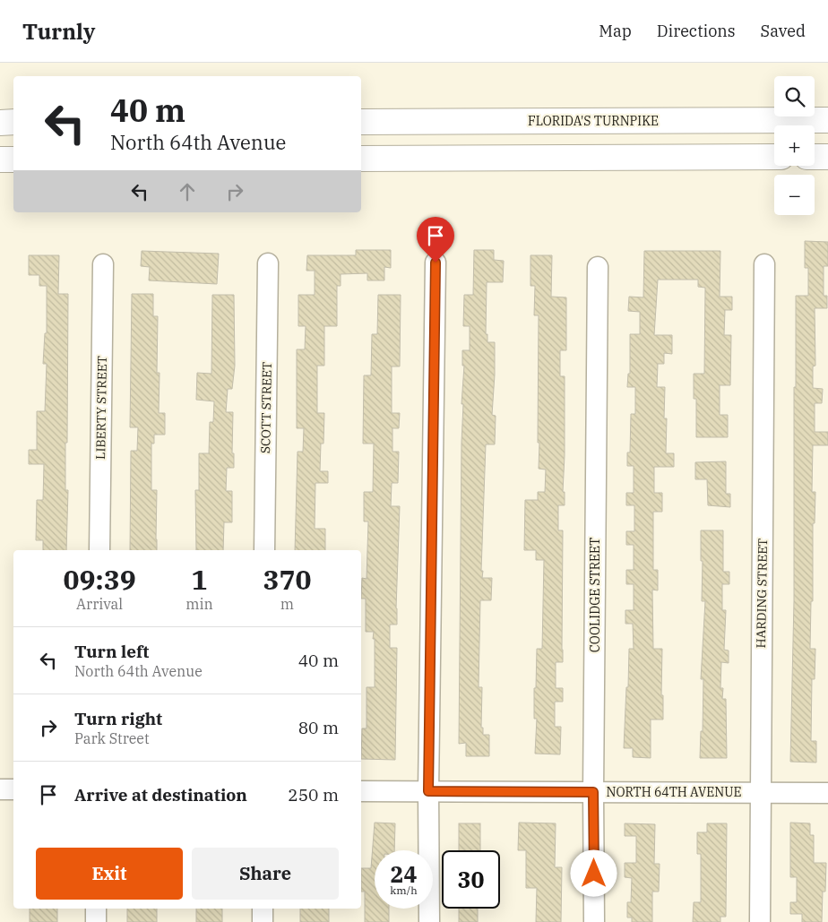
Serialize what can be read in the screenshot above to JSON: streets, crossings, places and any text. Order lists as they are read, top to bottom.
{
  "streets": {
    "highway": ["FLORIDA'S TURNPIKE"],
    "street": [
      "LIBERTY STREET",
      "SCOTT STREET",
      "HARDING STREET",
      "COOLIDGE STREET",
      "NORTH 64TH AVENUE"
    ]
  },
  "crossings": [
    ["HARDING STREET", "NORTH 64TH AVENUE"],
    ["COOLIDGE STREET", "NORTH 64TH AVENUE"]
  ],
  "page": {
    "header": "Turnly",
    "nav": ["Map", "Directions", "Saved"],
    "map_buttons": ["+", "−"],
    "turn": ["40 m", "North 64th Avenue"],
    "eta": [
      "09:39",
      "Arrival",
      "1",
      "min",
      "370",
      "m"
    ],
    "list": [
      {
        "name": "Turn left",
        "note": "North 64th Avenue",
        "value": "40 m"
      },
      {
        "name": "Turn right",
        "note": "Park Street",
        "value": "80 m"
      },
      {
        "name": "Arrive at destination",
        "value": "250 m"
      }
    ],
    "buttons": ["Exit", "Share"],
    "speed": "24 km/h",
    "limit": "30"
  }
}
